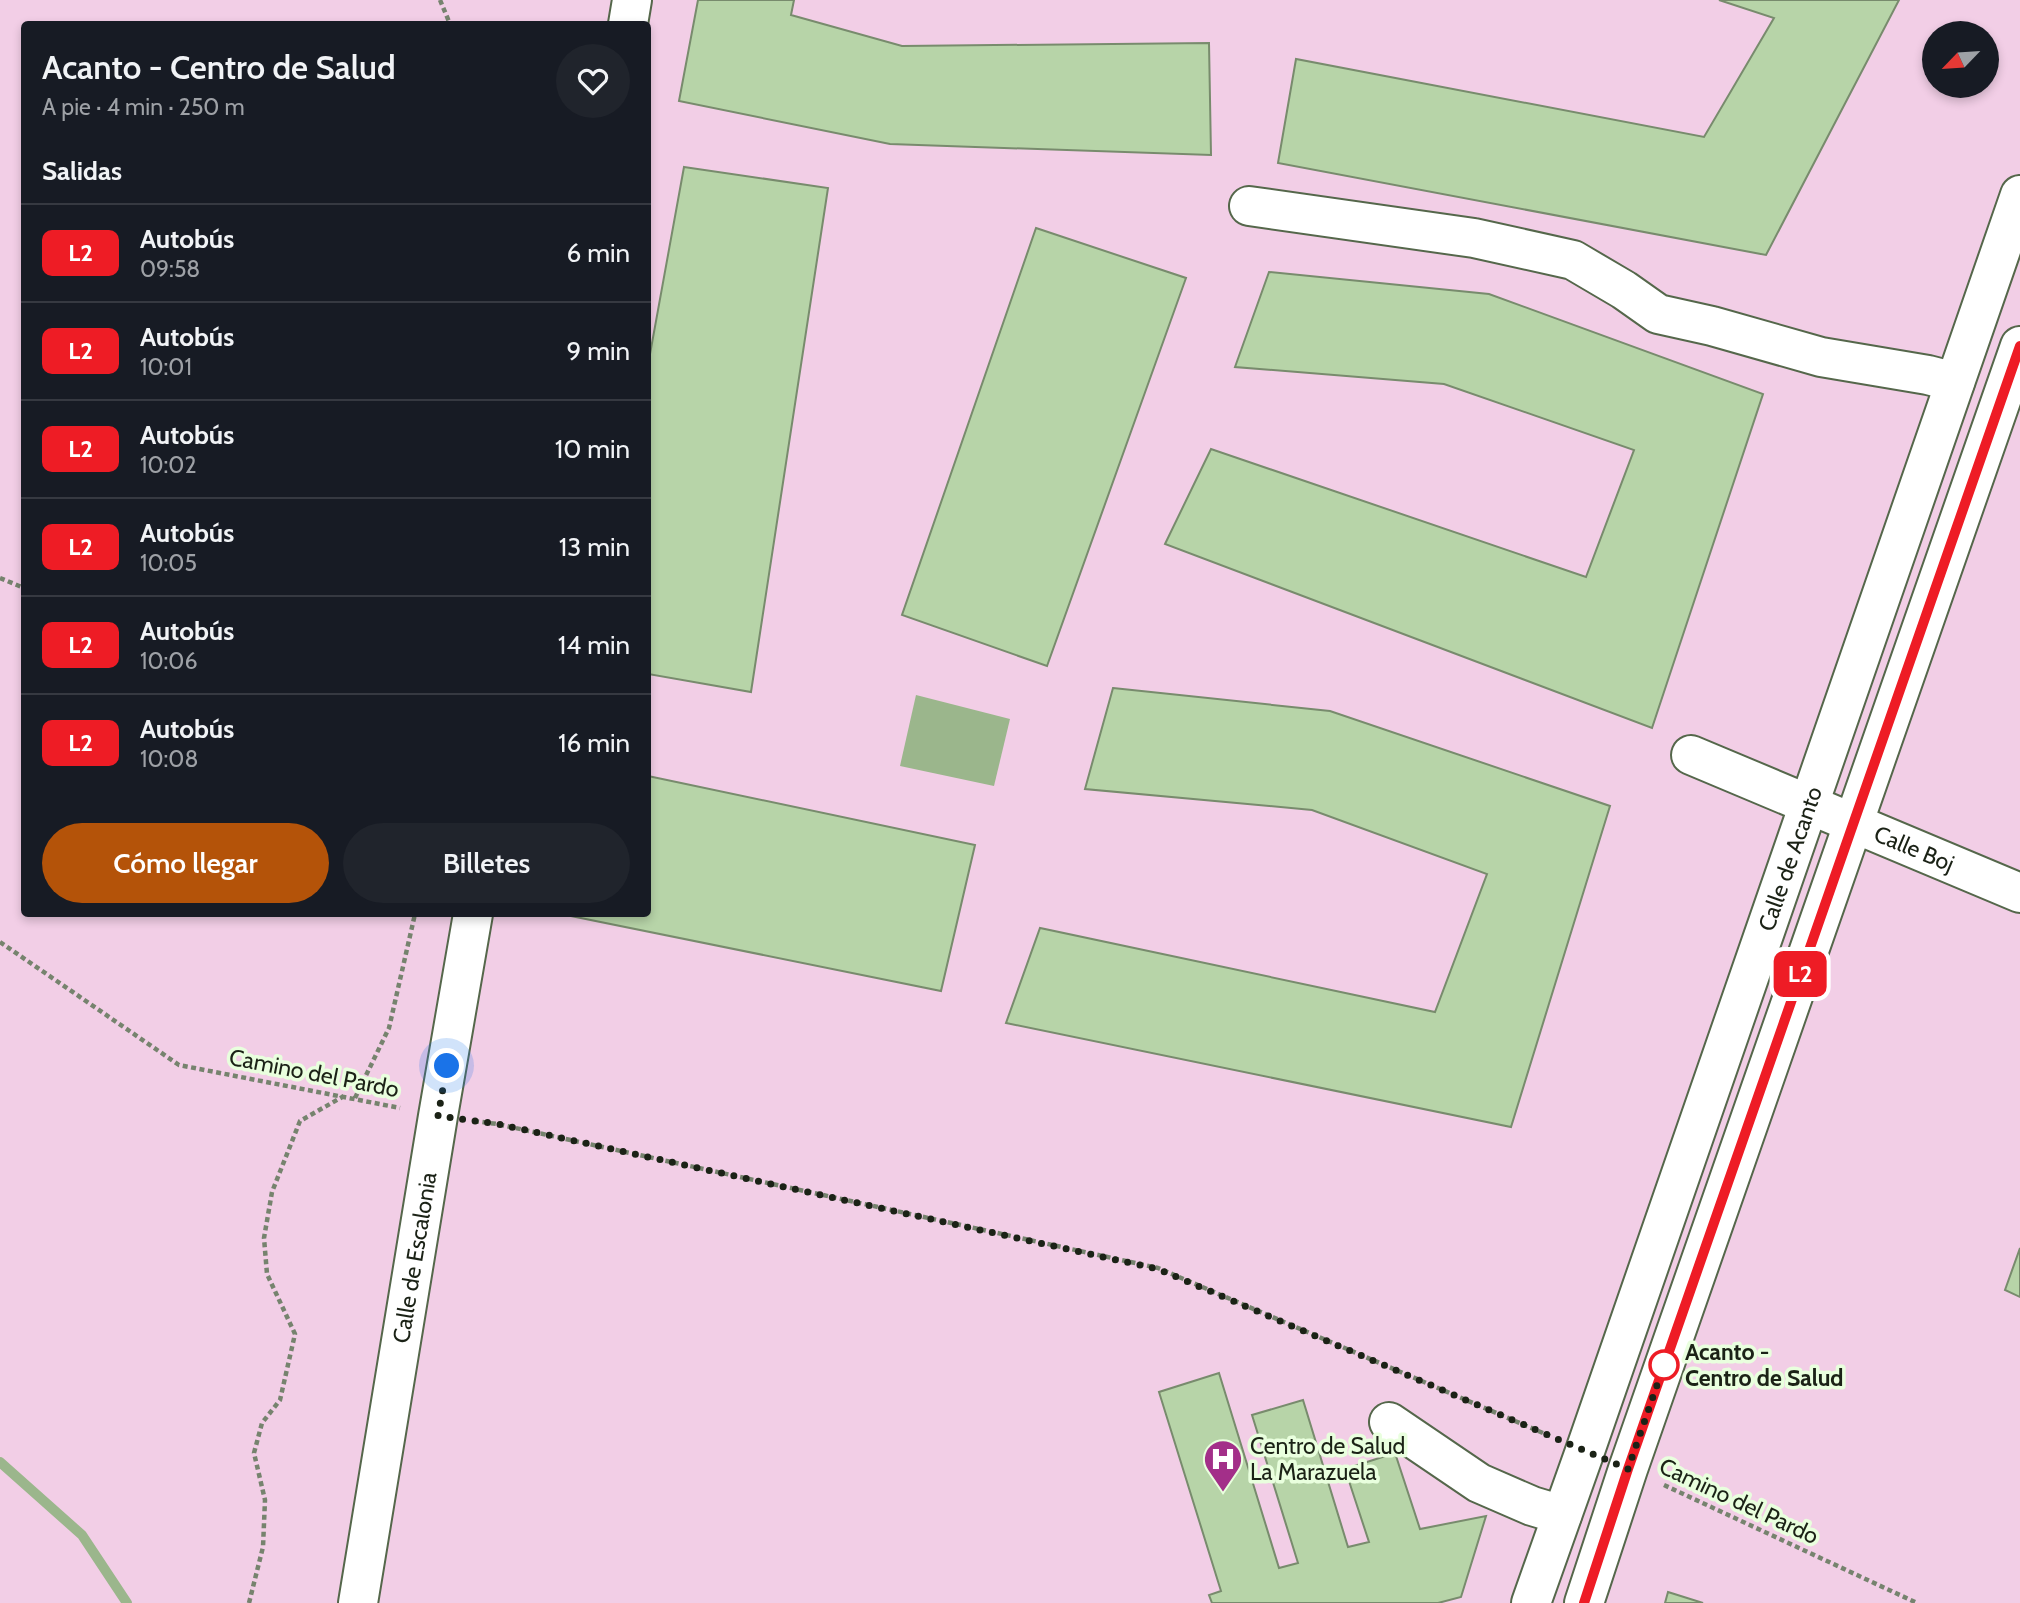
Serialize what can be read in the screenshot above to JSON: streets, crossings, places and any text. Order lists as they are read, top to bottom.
{
  "streets": {
    "street": ["Calle Boj", "Calle de Acanto", "Calle de Escalonia"],
    "path": ["Camino del Pardo"]
  },
  "crossings": [
    ["Calle Boj", "Calle de Acanto"],
    ["Calle de Acanto", "Camino del Pardo"],
    ["Camino del Pardo", "Calle de Escalonia"]
  ],
  "places": {
    "other": ["Acanto - Centro de Salud"],
    "hospital": ["Centro de Salud La Marazuela"]
  },
  "lines": ["bus line L2"],
  "north": "bottom left",
  "page": {
    "on_map": "L2",
    "heading": [
      ["Acanto - Centro de Salud", "A pie · 4 min · 250 m"],
      "Salidas"
    ],
    "list": [
      {
        "mark": "L2",
        "name": "Autobús",
        "note": "09:58",
        "value": "6 min"
      },
      {
        "mark": "L2",
        "name": "Autobús",
        "note": "10:01",
        "value": "9 min"
      },
      {
        "mark": "L2",
        "name": "Autobús",
        "note": "10:02",
        "value": "10 min"
      },
      {
        "mark": "L2",
        "name": "Autobús",
        "note": "10:05",
        "value": "13 min"
      },
      {
        "mark": "L2",
        "name": "Autobús",
        "note": "10:06",
        "value": "14 min"
      },
      {
        "mark": "L2",
        "name": "Autobús",
        "note": "10:08",
        "value": "16 min"
      }
    ],
    "buttons": ["Cómo llegar", "Billetes"]
  }
}
